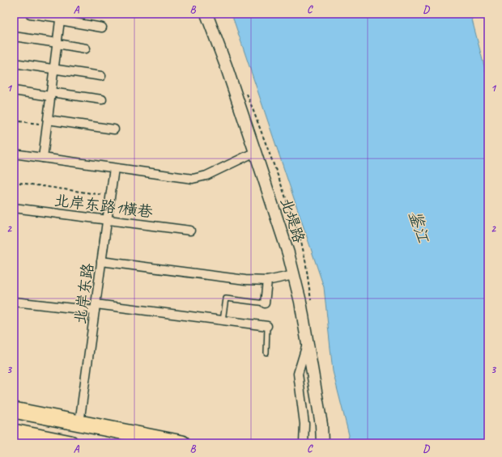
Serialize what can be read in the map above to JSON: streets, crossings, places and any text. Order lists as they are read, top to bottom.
{
  "streets": {
    "main road": ["北堤路"],
    "street": ["北岸东路1横巷", "北岸东路"]
  },
  "crossings": [
    ["北岸东路1横巷", "北岸东路"]
  ],
  "water": ["鉴江"],
  "grid": {
    "columns": [
      "A",
      "B",
      "C",
      "D"
    ],
    "rows": ["1", "2", "3"]
  }
}
